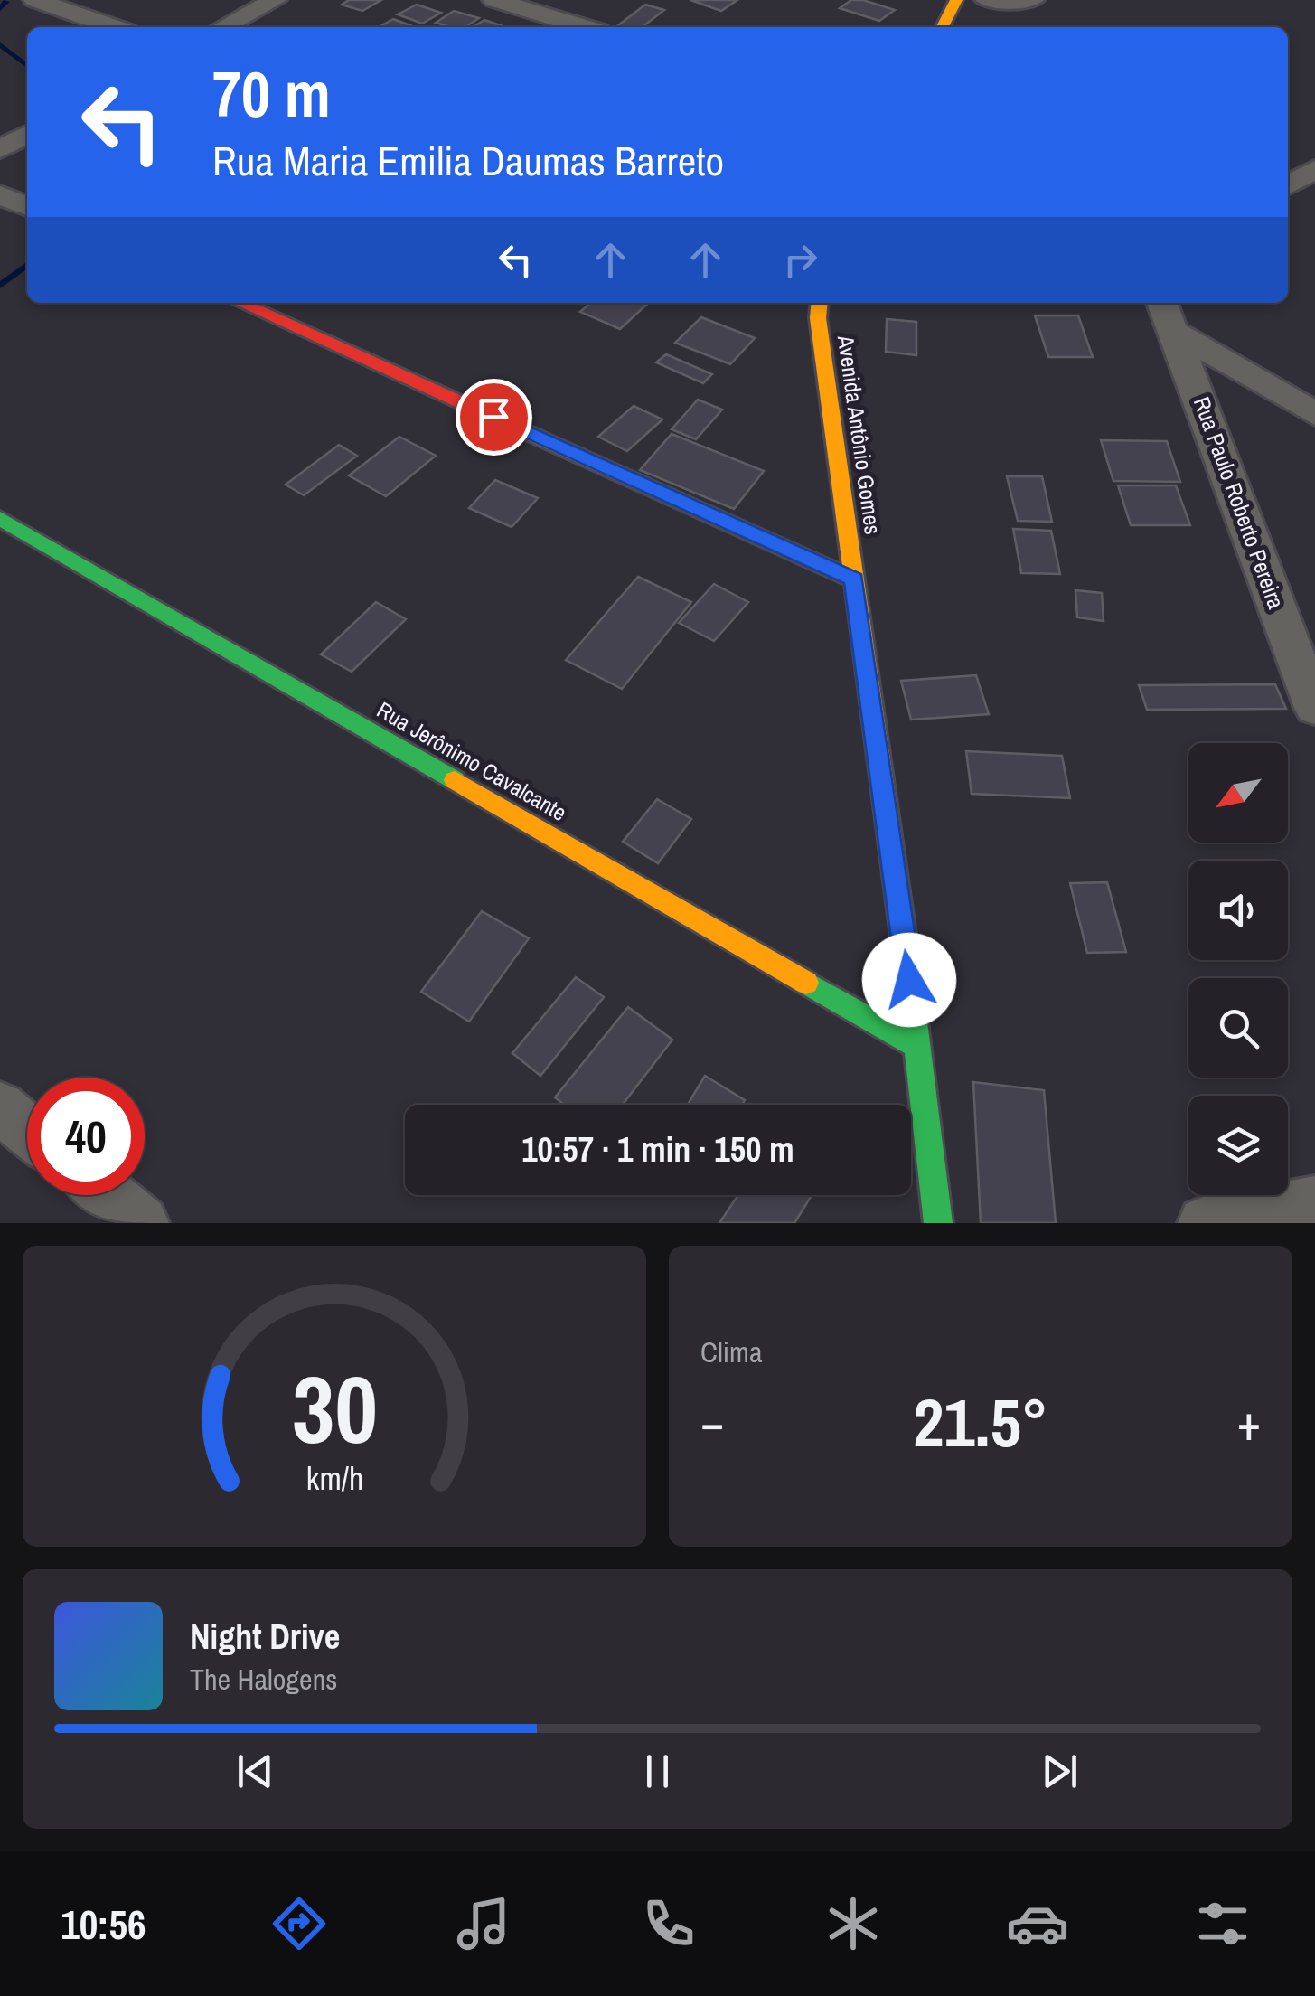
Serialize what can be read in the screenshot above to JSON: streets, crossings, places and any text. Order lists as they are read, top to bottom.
{
  "streets": {
    "street": ["Avenida Antônio Gomes", "Rua Paulo Roberto Pereira", "Rua Jerônimo Cavalcante"]
  },
  "crossings": [
    ["Avenida Antônio Gomes", "Rua Jerônimo Cavalcante"]
  ],
  "north": "bottom left",
  "page": {
    "turn": ["70 m", "Rua Maria Emilia Daumas Barreto"],
    "limit": "40",
    "trip": "10:57 · 1 min · 150 m",
    "tile": "Clima",
    "heat": ["−", "21.5°", "+"],
    "song": ["Night Drive", "The Halogens"],
    "tabs": "10:56",
    "gauge": ["30", "km/h"]
  }
}
